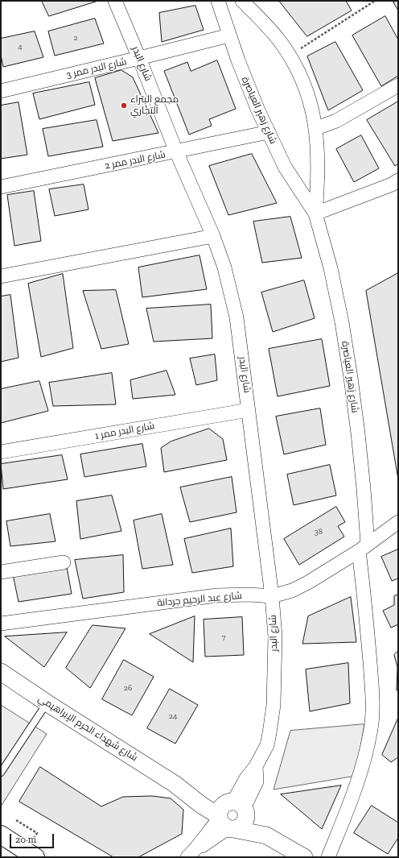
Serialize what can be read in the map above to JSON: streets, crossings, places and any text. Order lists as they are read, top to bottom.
{
  "streets": {
    "street": [
      "شارع البدر",
      "شارع البدر ممر 3",
      "شارع زهير العياصرة",
      "شارع البدر ممر 2",
      "شارع البدر ممر 1",
      "شارع عبد الرحيم جردانة",
      "شارع شهداء الحرم الإبراهيمي"
    ]
  },
  "crossings": [
    ["شارع البدر", "شارع البدر ممر 3"],
    ["شارع البدر", "شارع البدر ممر 2"],
    ["شارع البدر", "شارع البدر ممر 1"],
    ["شارع البدر", "شارع عبد الرحيم جردانة"],
    ["شارع البدر", "شارع شهداء الحرم الإبراهيمي"],
    ["شارع البدر ممر 3", "شارع زهير العياصرة"],
    ["شارع زهير العياصرة", "شارع البدر ممر 2"],
    ["شارع زهير العياصرة", "شارع عبد الرحيم جردانة"]
  ],
  "places": ["مجمع البتراء التجاري"],
  "house_numbers": [
    "2",
    "4",
    "38",
    "7",
    "26",
    "24"
  ],
  "scale_bar": "20 m"
}
